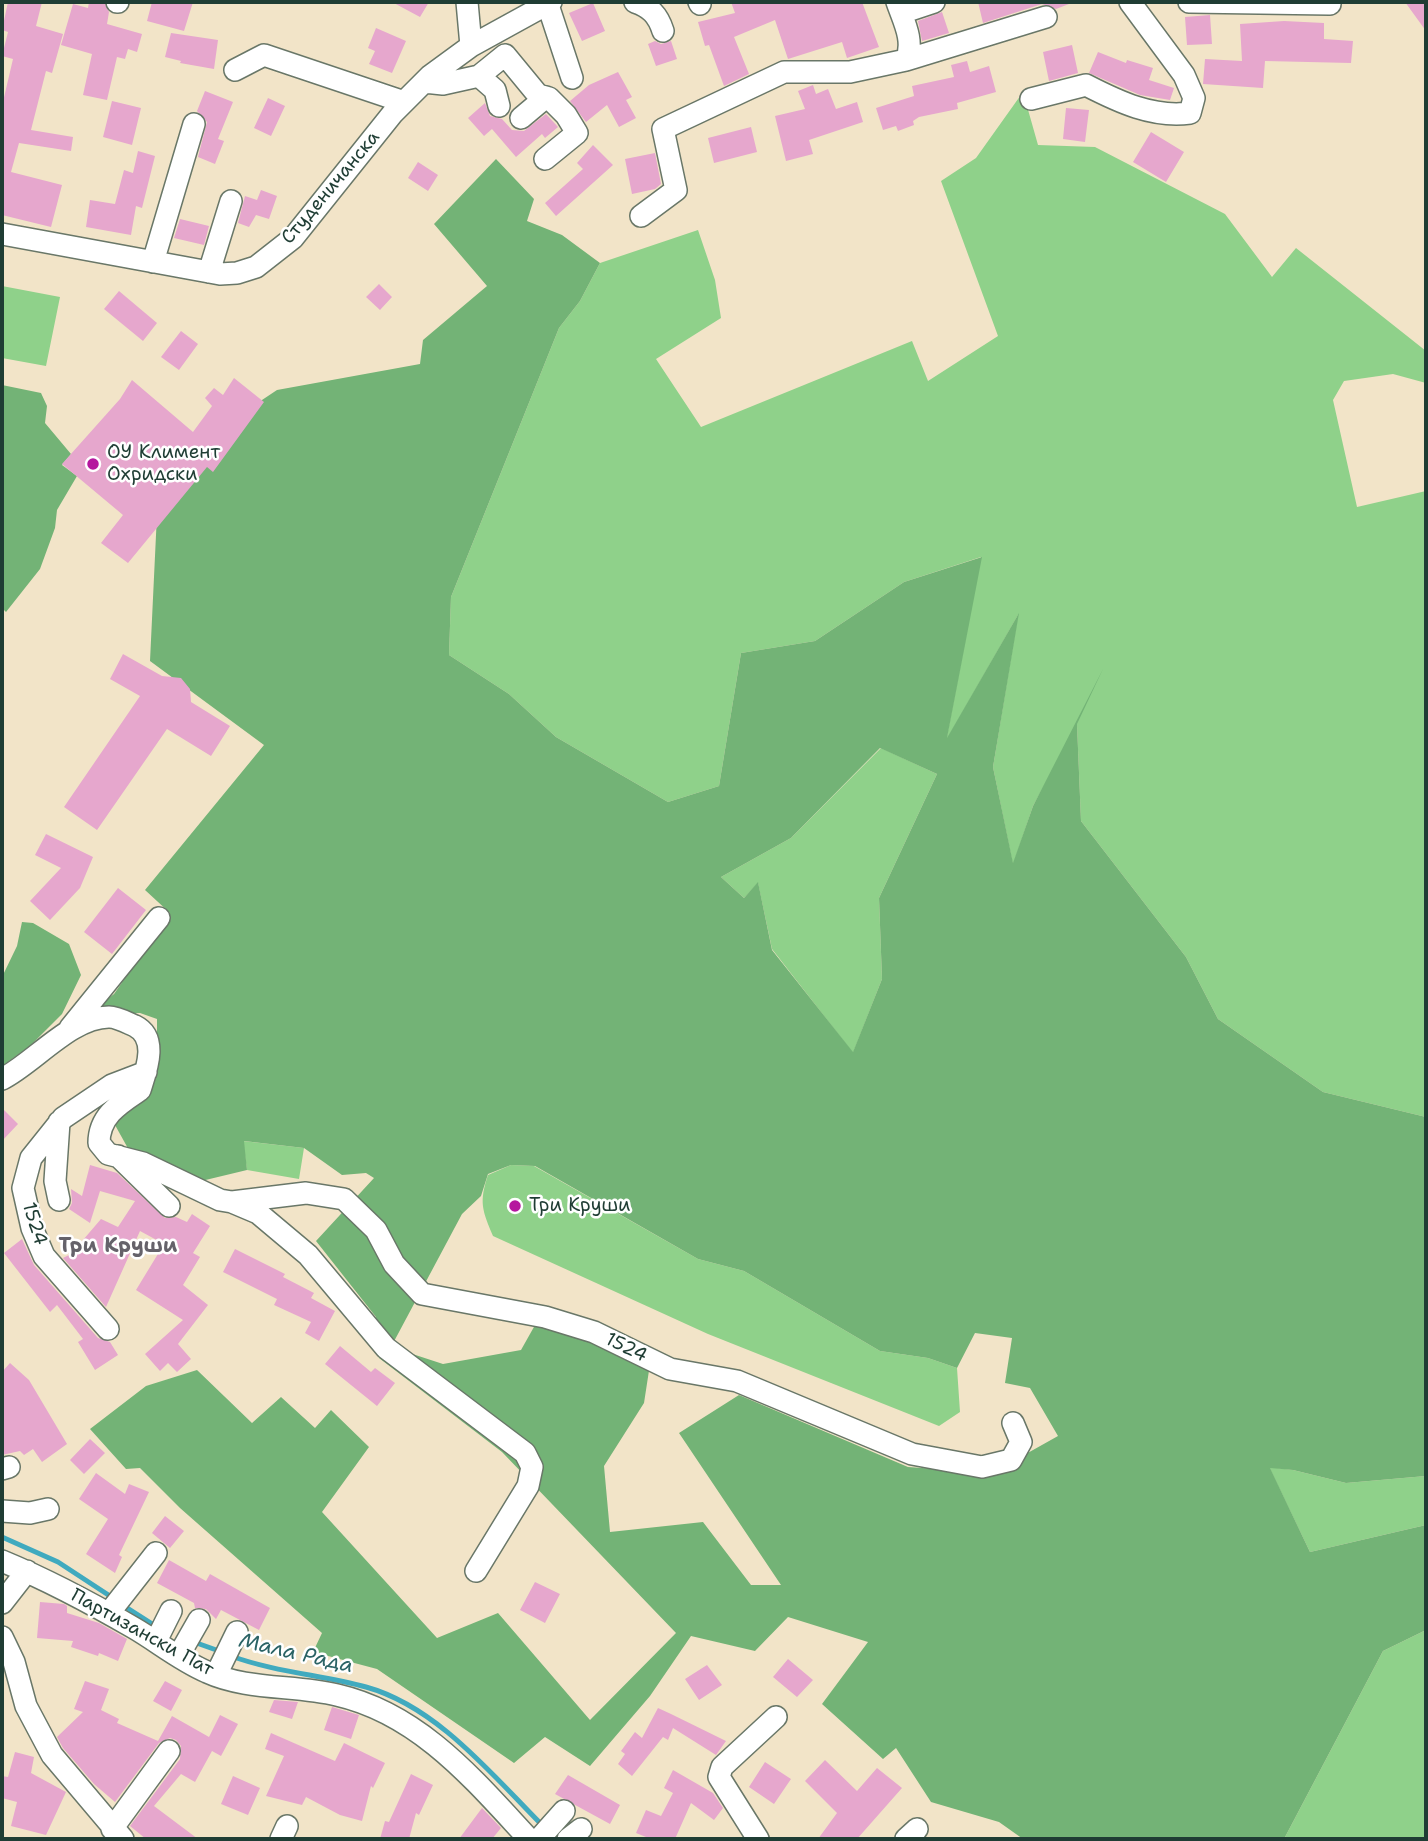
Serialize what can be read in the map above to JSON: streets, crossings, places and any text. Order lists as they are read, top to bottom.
{
  "streets": {
    "street": ["Студеничанска", "1524", "Партизански Пат"]
  },
  "districts": ["Три Круши"],
  "water": ["Мала Рада"],
  "places": ["ОУ Климент Охридски", "Три Круши"]
}
